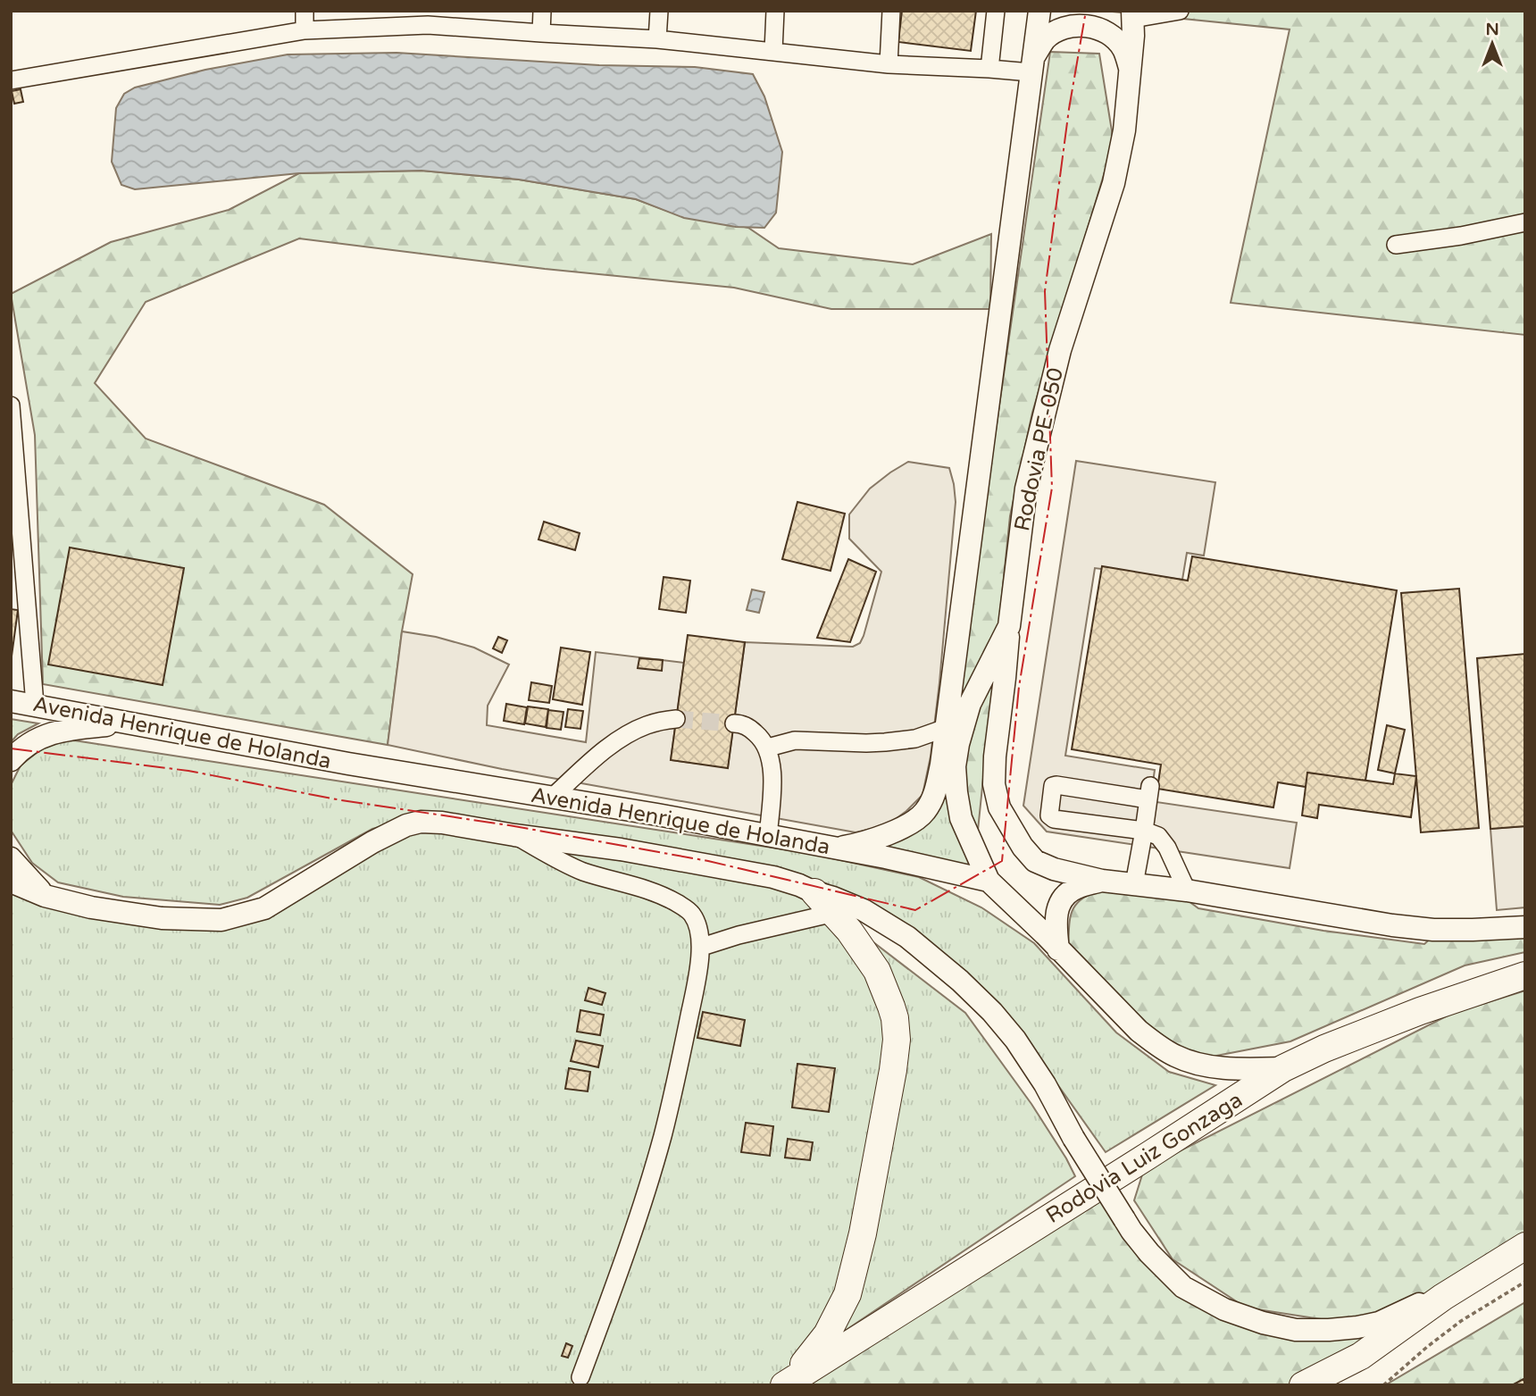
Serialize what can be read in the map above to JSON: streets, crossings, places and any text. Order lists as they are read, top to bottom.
{
  "streets": {
    "highway": ["Rodovia Luiz Gonzaga"],
    "main road": ["Rodovia PE-050", "Avenida Henrique de Holanda"]
  },
  "crossings": [
    ["Rodovia PE-050", "Avenida Henrique de Holanda"]
  ],
  "north": "top"
}
